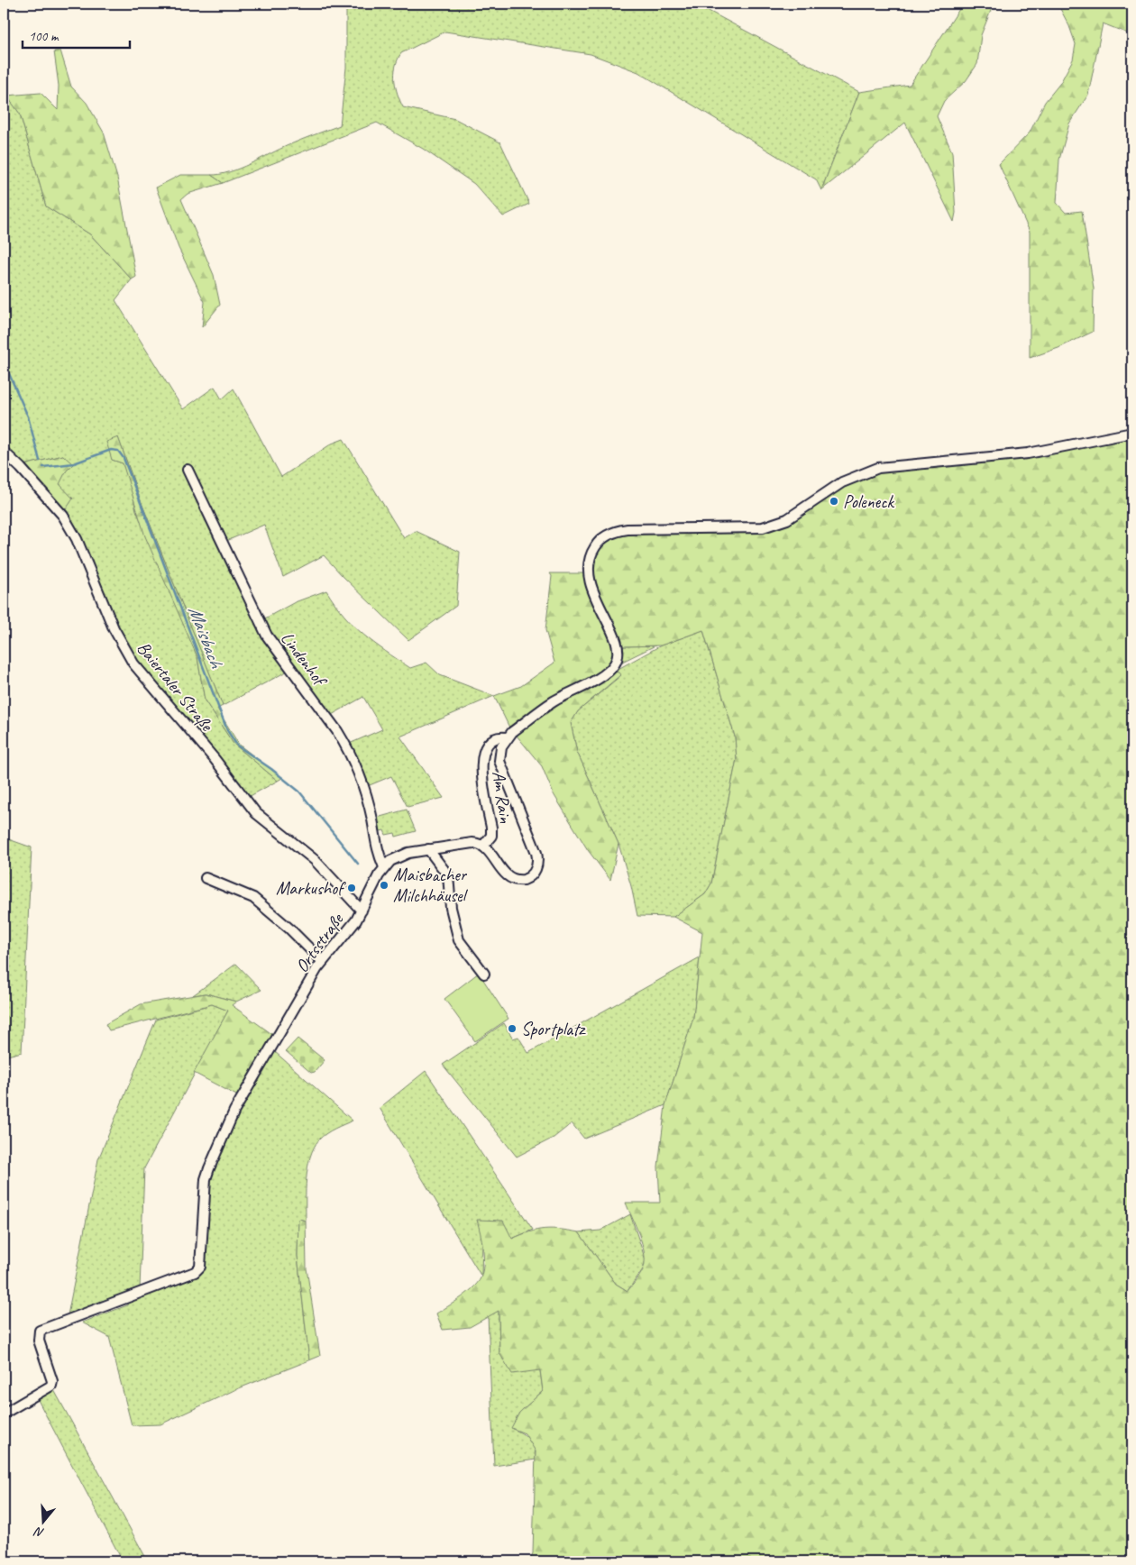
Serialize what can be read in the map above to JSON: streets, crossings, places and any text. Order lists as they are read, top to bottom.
{
  "streets": {
    "street": [
      "Lindenhof",
      "Baiertaler Straße",
      "Am Rain",
      "Ortsstraße"
    ]
  },
  "crossings": [
    ["Lindenhof", "Ortsstraße"],
    ["Baiertaler Straße", "Ortsstraße"],
    ["Am Rain", "Ortsstraße"]
  ],
  "water": ["Maisbach"],
  "places": [
    "Poleneck",
    "Maisbacher Milchhäusel",
    "Markushof",
    "Sportplatz"
  ],
  "scale_bar": "100 m",
  "north": "bottom"
}
